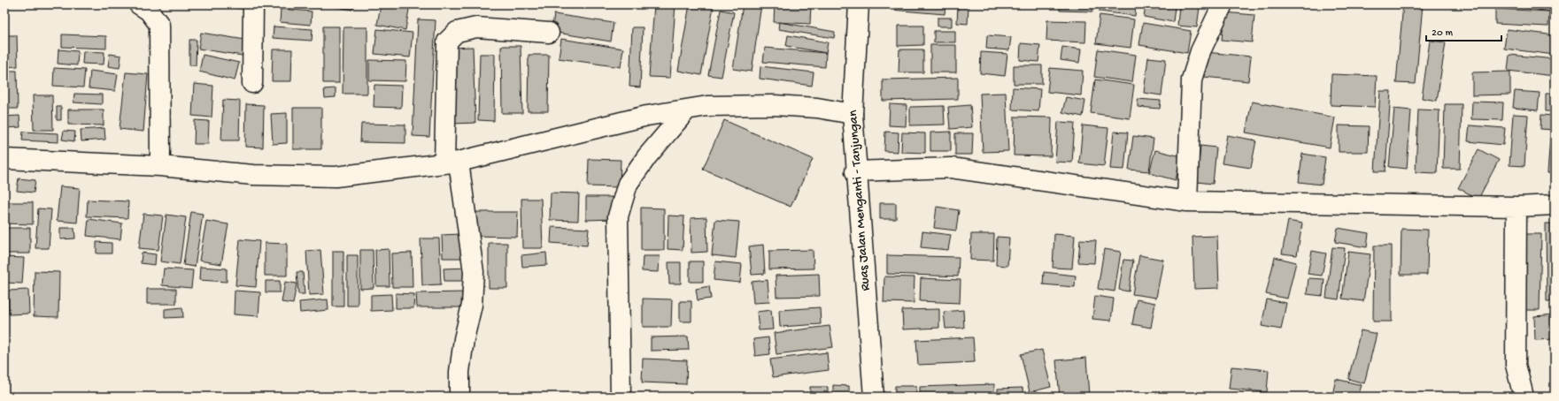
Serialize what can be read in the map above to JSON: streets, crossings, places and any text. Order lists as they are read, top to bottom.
{
  "streets": {
    "street": ["Ruas Jalan Menganti - Tanjungan"]
  },
  "scale_bar": "20 m"
}
